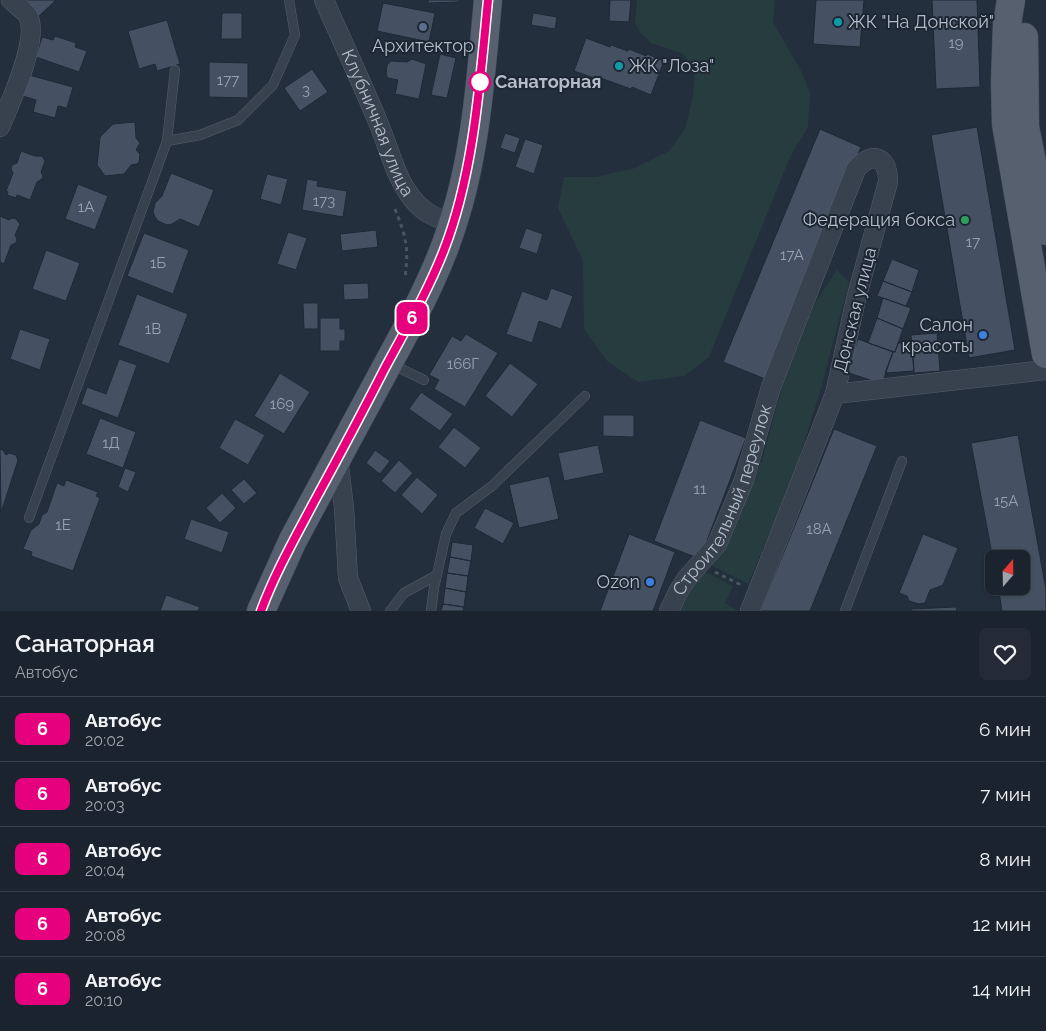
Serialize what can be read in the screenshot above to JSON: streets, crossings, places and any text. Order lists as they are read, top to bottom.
{
  "streets": {
    "street": ["Клубничная улица", "Донская улица", "Строительный переулок"]
  },
  "crossings": [
    ["Донская улица", "Строительный переулок"]
  ],
  "places": [
    "ЖК \"На Донской\"",
    "Архитектор",
    "ЖК \"Лоза\"",
    "Санаторная",
    "Федерация бокса",
    "Салон красоты",
    "Ozon"
  ],
  "lines": ["bus line 6"],
  "house_numbers": [
    "19",
    "177",
    "3",
    "173",
    "1А",
    "17",
    "17А",
    "1Б",
    "1В",
    "166Г",
    "169",
    "1Д",
    "11",
    "15А",
    "1Е",
    "18А"
  ],
  "north": "top",
  "page": {
    "on_map": "6",
    "heading": ["Санаторная", "Автобус"],
    "list": [
      {
        "mark": "6",
        "name": "Автобус",
        "note": "20:02",
        "value": "6 мин"
      },
      {
        "mark": "6",
        "name": "Автобус",
        "note": "20:03",
        "value": "7 мин"
      },
      {
        "mark": "6",
        "name": "Автобус",
        "note": "20:04",
        "value": "8 мин"
      },
      {
        "mark": "6",
        "name": "Автобус",
        "note": "20:08",
        "value": "12 мин"
      },
      {
        "mark": "6",
        "name": "Автобус",
        "note": "20:10",
        "value": "14 мин"
      }
    ]
  }
}
